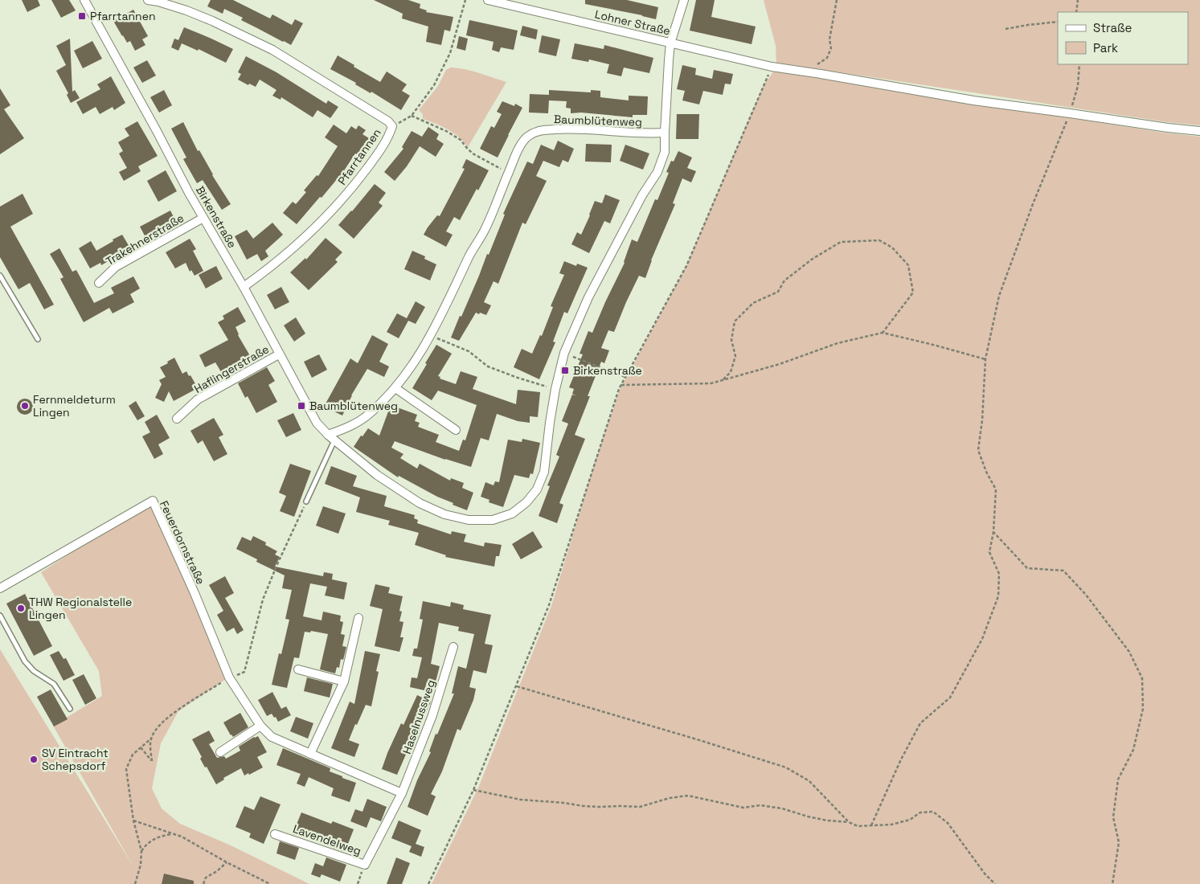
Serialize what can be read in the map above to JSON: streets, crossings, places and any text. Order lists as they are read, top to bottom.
{
  "streets": {
    "street": [
      "Lohner Straße",
      "Baumblütenweg",
      "Pfarrtannen",
      "Birkenstraße",
      "Trakehnerstraße",
      "Haflingerstraße",
      "Feuerdornstraße",
      "Haselnussweg",
      "Lavendelweg"
    ]
  },
  "crossings": [
    ["Lohner Straße", "Birkenstraße"],
    ["Baumblütenweg", "Birkenstraße"],
    ["Pfarrtannen", "Birkenstraße"],
    ["Birkenstraße", "Trakehnerstraße"],
    ["Birkenstraße", "Haflingerstraße"],
    ["Feuerdornstraße", "Haselnussweg"],
    ["Feuerdornstraße", "Lavendelweg"],
    ["Haselnussweg", "Lavendelweg"]
  ],
  "places": {
    "transit": ["Pfarrtannen", "Birkenstraße", "Baumblütenweg"],
    "other": ["Fernmeldeturm Lingen", "THW Regionalstelle Lingen", "SV Eintracht Schepsdorf"]
  },
  "legend": ["Straße", "Park"]
}
